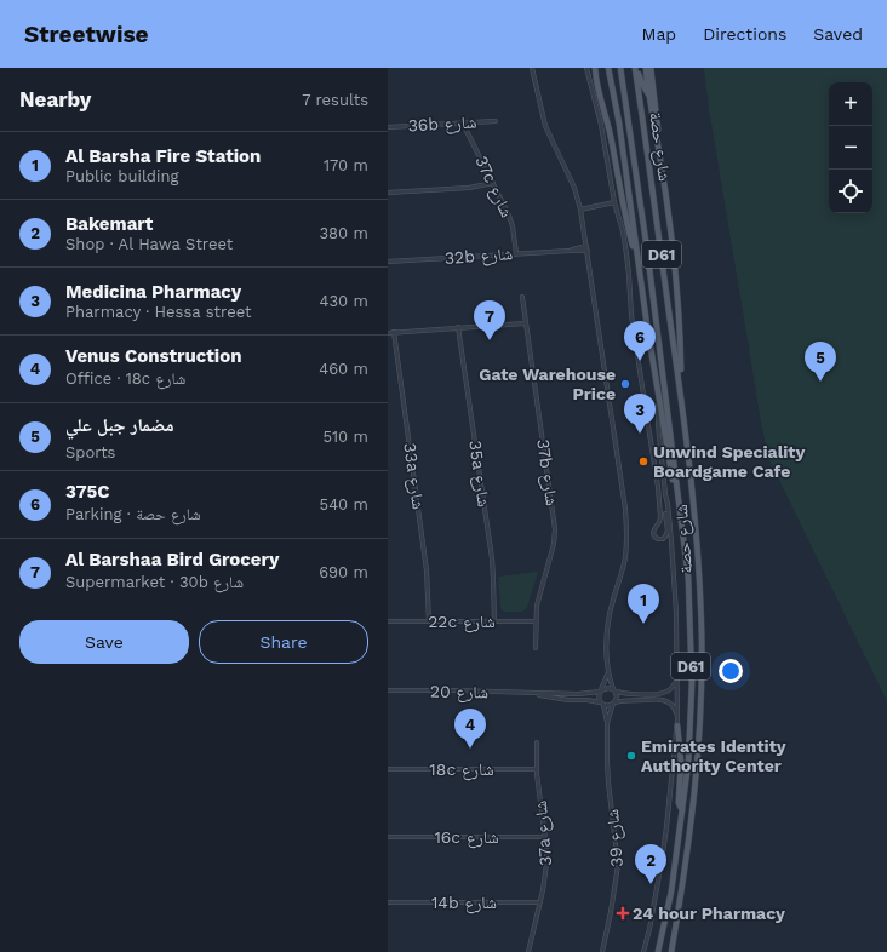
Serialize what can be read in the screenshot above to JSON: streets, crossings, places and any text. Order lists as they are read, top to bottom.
{
  "streets": {
    "main road": ["شارع حصة", "D61"],
    "street": [
      "36b شارع",
      "37c شارع",
      "32b شارع",
      "37b شارع",
      "35a شارع",
      "33a شارع",
      "22c شارع",
      "شارع 20",
      "18c شارع",
      "37a شارع",
      "16c شارع",
      "شارع 39",
      "14b شارع"
    ]
  },
  "crossings": [
    ["36b شارع", "37c شارع"],
    ["شارع حصة", "D61"],
    ["37c شارع", "32b شارع"],
    ["37b شارع", "22c شارع"],
    ["35a شارع", "22c شارع"],
    ["33a شارع", "22c شارع"],
    ["شارع 20", "شارع 39"],
    ["18c شارع", "37a شارع"],
    ["37a شارع", "16c شارع"],
    ["37a شارع", "14b شارع"]
  ],
  "places": {
    "other": ["Gate Warehouse Price", "Unwind Speciality Boardgame Cafe", "Emirates Identity Authority Center"],
    "health": ["24 hour Pharmacy"]
  },
  "page": {
    "header": "Streetwise",
    "nav": ["Map", "Directions", "Saved"],
    "heading": ["Nearby", "7 results"],
    "map_buttons": ["+", "−"],
    "list": [
      {
        "mark": "1",
        "name": "Al Barsha Fire Station",
        "note": "Public building",
        "value": "170 m"
      },
      {
        "mark": "2",
        "name": "Bakemart",
        "note": "Shop · Al Hawa Street",
        "value": "380 m"
      },
      {
        "mark": "3",
        "name": "Medicina Pharmacy",
        "note": "Pharmacy · Hessa street",
        "value": "430 m"
      },
      {
        "mark": "4",
        "name": "Venus Construction",
        "note": "Office · 18c شارع",
        "value": "460 m"
      },
      {
        "mark": "5",
        "name": "مضمار جبل علي",
        "note": "Sports",
        "value": "510 m"
      },
      {
        "mark": "6",
        "name": "375C",
        "note": "Parking · شارع حصة",
        "value": "540 m"
      },
      {
        "mark": "7",
        "name": "Al Barshaa Bird Grocery",
        "note": "Supermarket · 30b شارع",
        "value": "690 m"
      }
    ],
    "pins": [
      "7",
      "6",
      "5",
      "3",
      "1",
      "4",
      "2"
    ],
    "buttons": ["Save", "Share"]
  }
}
